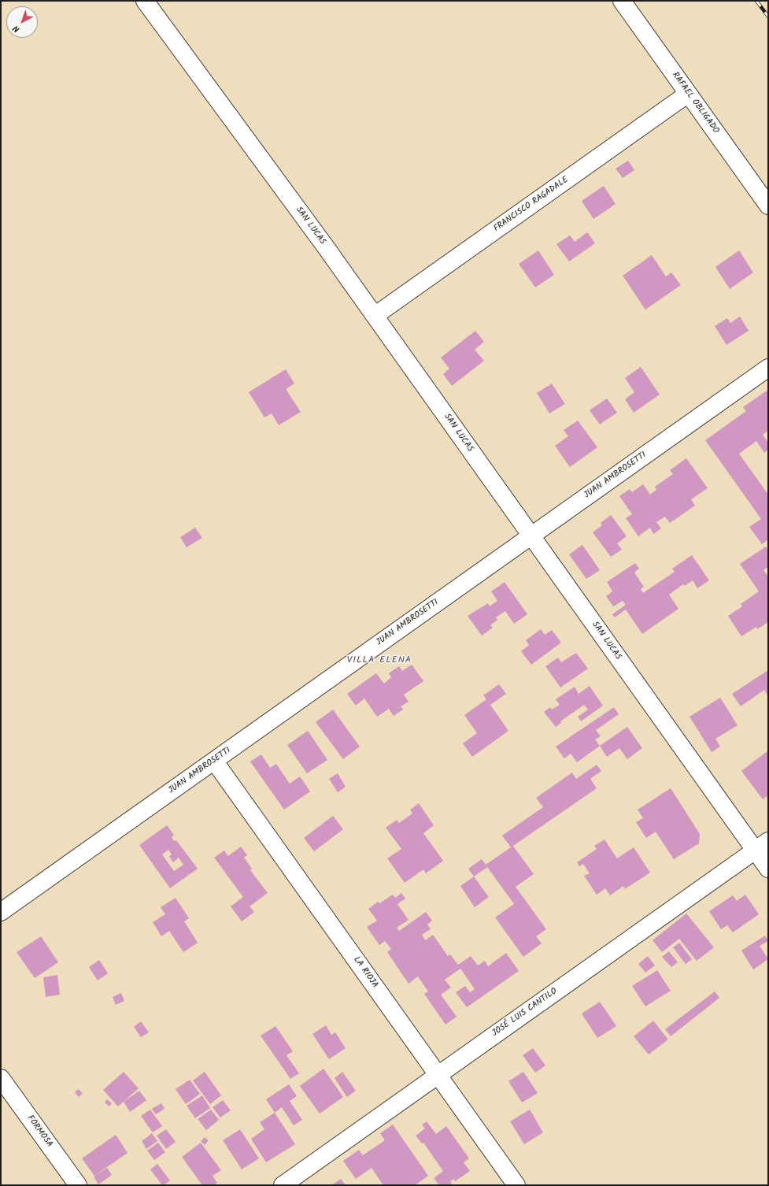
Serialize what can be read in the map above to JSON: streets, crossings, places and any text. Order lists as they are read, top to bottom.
{
  "streets": {
    "street": [
      "RAFAEL OBLIGADO",
      "FRANCISCO RAGADALE",
      "SAN LUCAS",
      "JUAN AMBROSETTI",
      "LA RIOJA",
      "JOSÉ LUIS CANTILO",
      "FORMOSA"
    ]
  },
  "crossings": [
    ["RAFAEL OBLIGADO", "FRANCISCO RAGADALE"],
    ["FRANCISCO RAGADALE", "SAN LUCAS"],
    ["SAN LUCAS", "JUAN AMBROSETTI"],
    ["SAN LUCAS", "JOSÉ LUIS CANTILO"],
    ["JUAN AMBROSETTI", "LA RIOJA"],
    ["LA RIOJA", "JOSÉ LUIS CANTILO"]
  ],
  "districts": ["VILLA ELENA"],
  "north": "bottom left"
}
